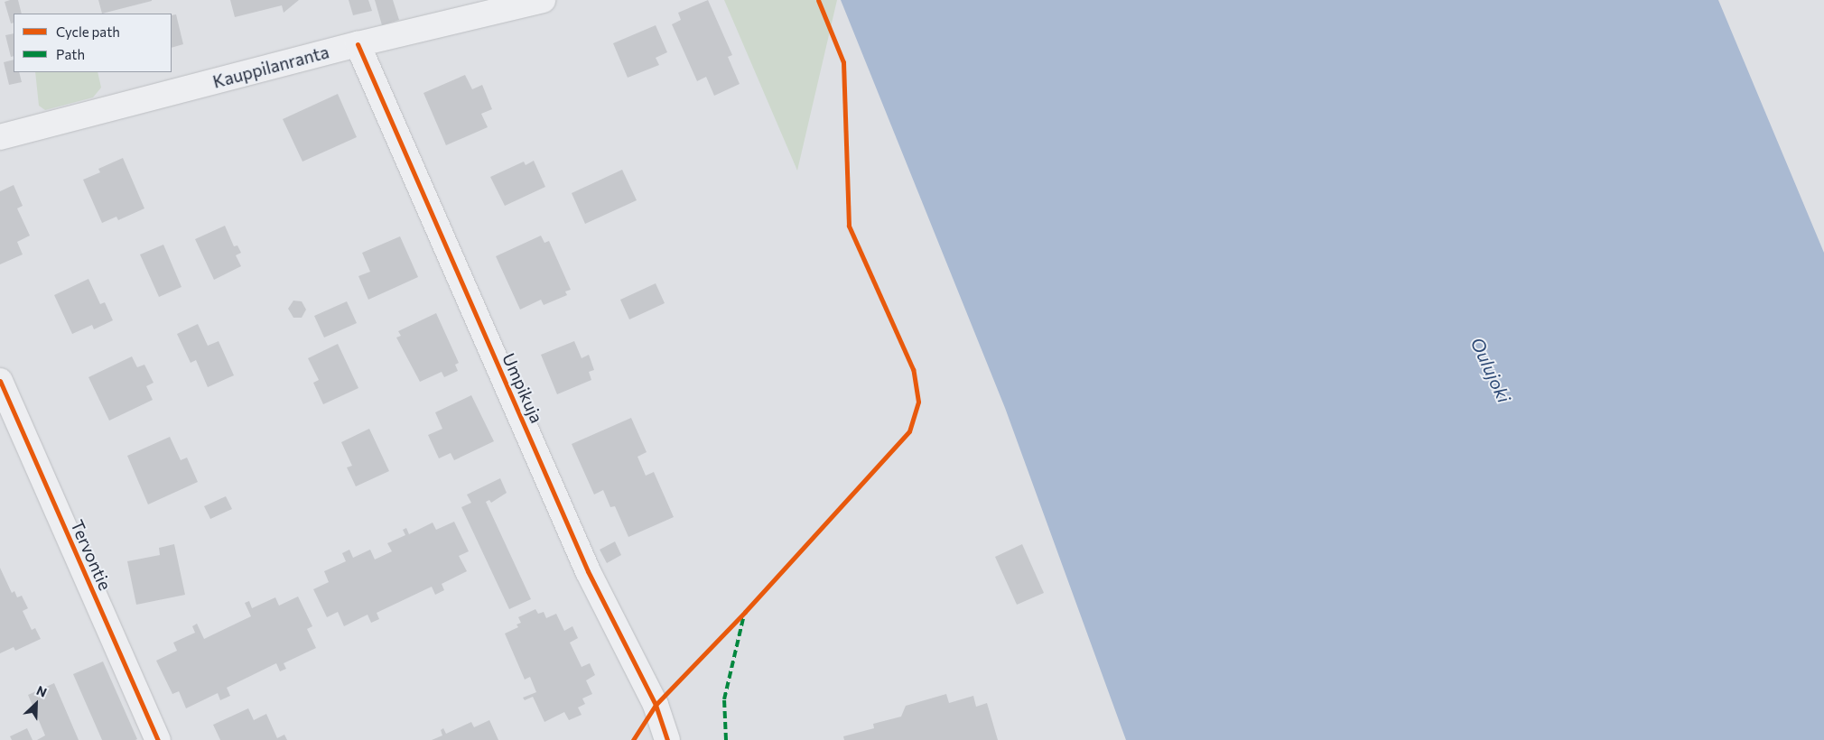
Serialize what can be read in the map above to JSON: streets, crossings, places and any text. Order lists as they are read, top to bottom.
{
  "streets": {
    "street": ["Kauppilanranta", "Umpikuja", "Tervontie"]
  },
  "crossings": [
    ["Kauppilanranta", "Umpikuja"]
  ],
  "water": ["Oulujoki"],
  "legend": ["Cycle path", "Path"],
  "north": "top right"
}
